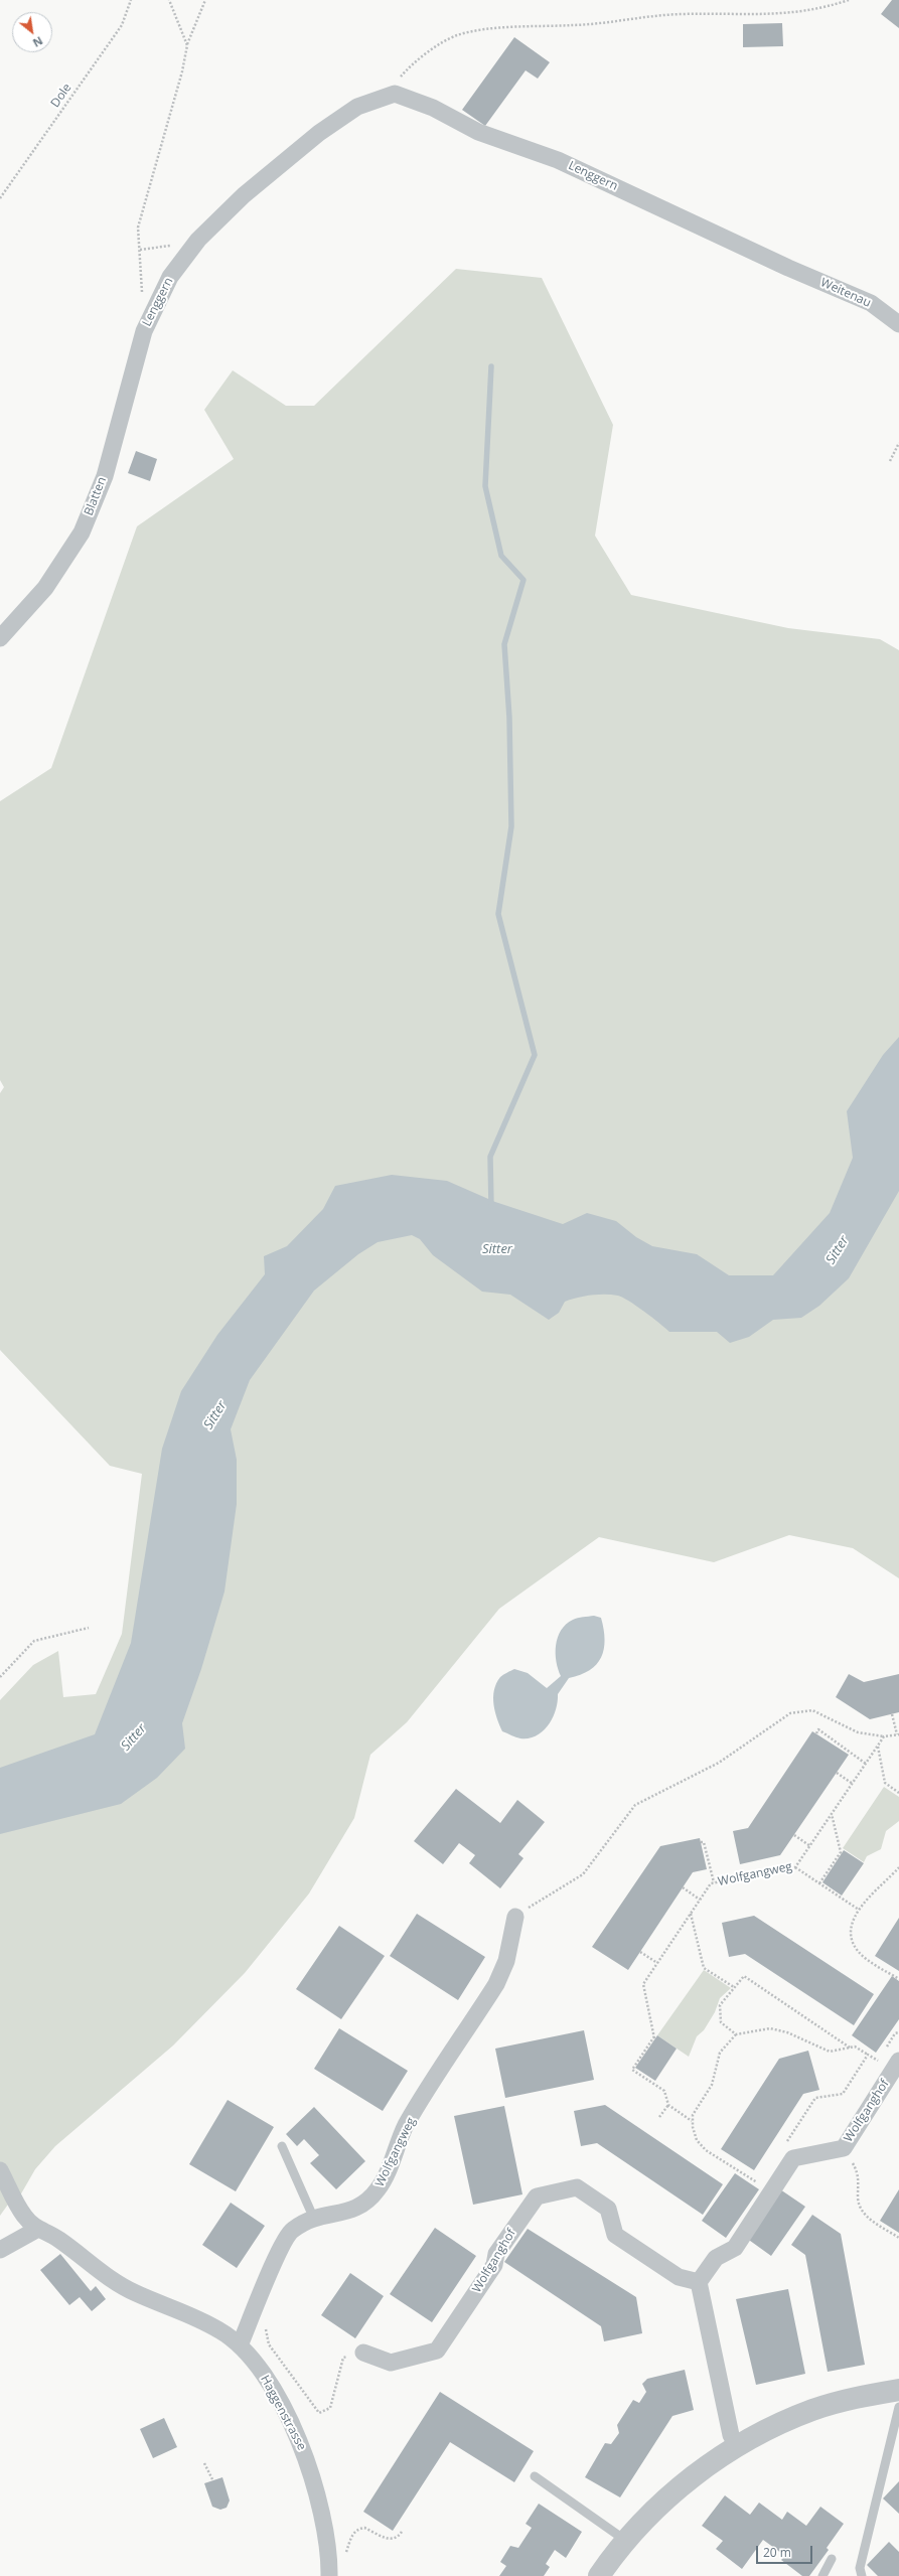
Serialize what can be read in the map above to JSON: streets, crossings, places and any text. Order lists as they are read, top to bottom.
{
  "streets": {
    "street": [
      "Lenggern",
      "Weitenau",
      "Blatten",
      "Wolfgangweg",
      "Wolfganghof",
      "Haggenstrasse"
    ],
    "path": ["Dole"]
  },
  "crossings": [
    ["Lenggern", "Weitenau"],
    ["Lenggern", "Blatten"],
    ["Wolfgangweg", "Haggenstrasse"]
  ],
  "water": ["Sitter"],
  "scale_bar": "20 m",
  "north": "bottom right"
}
